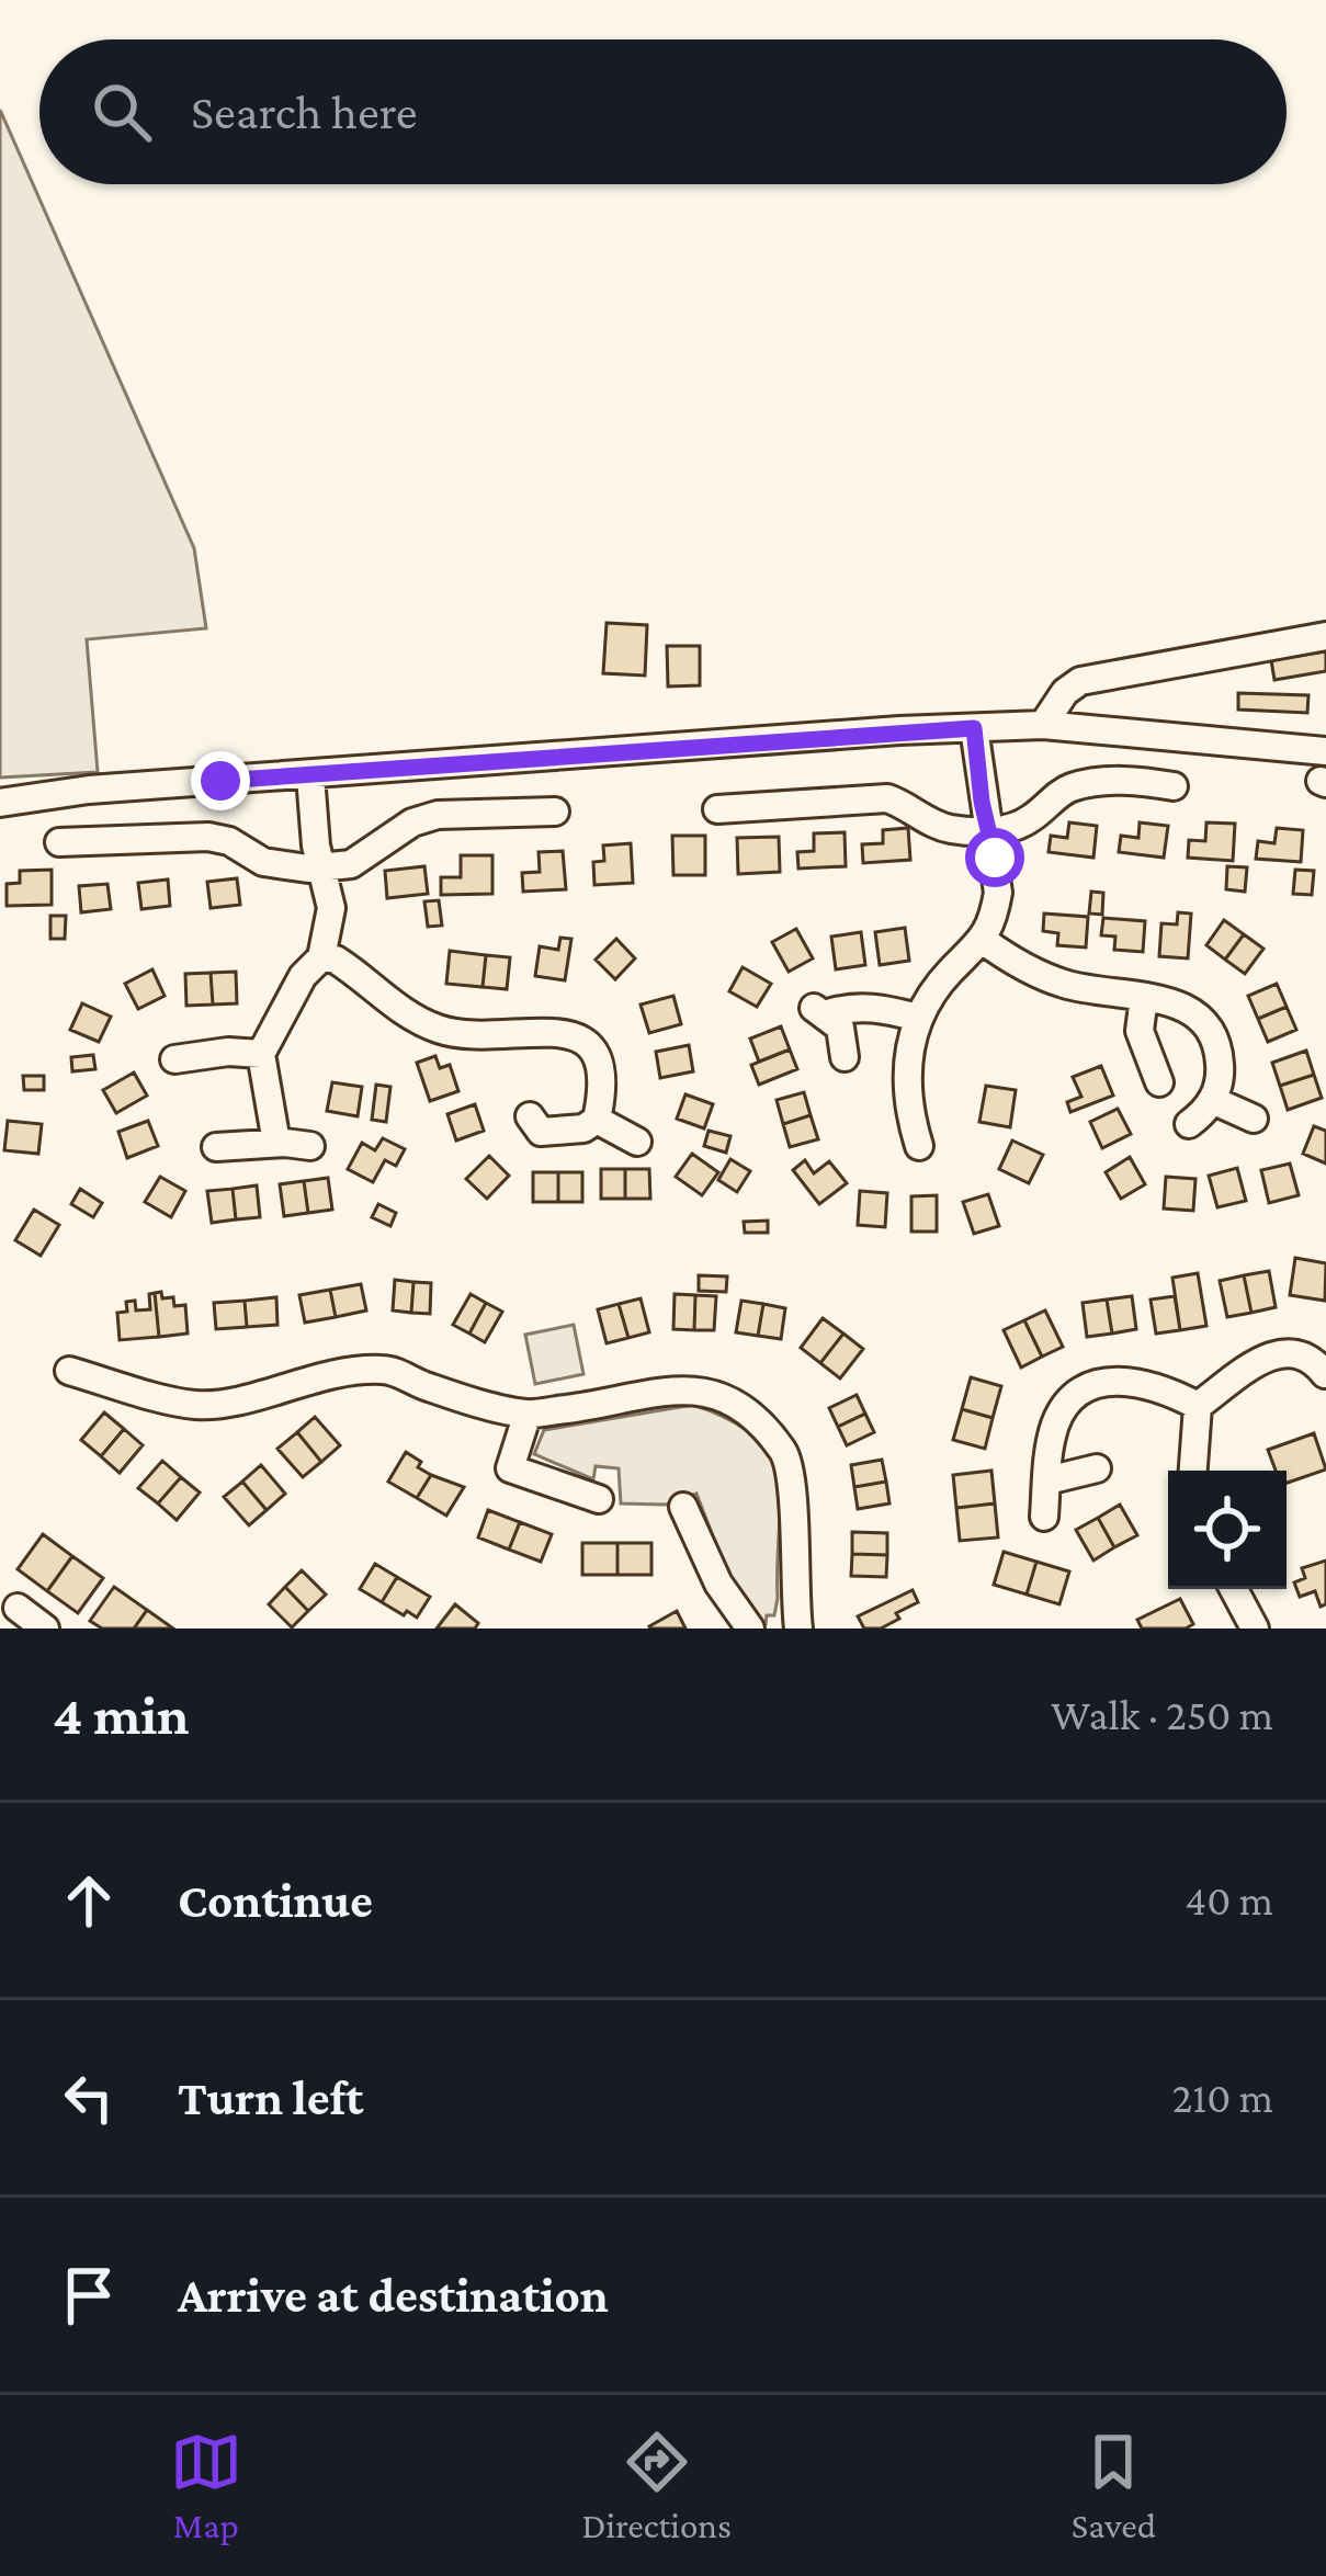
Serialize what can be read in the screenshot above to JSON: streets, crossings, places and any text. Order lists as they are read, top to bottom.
{
  "page": {
    "search": "Search here",
    "heading": ["4 min", "Walk · 250 m"],
    "list": [
      ["Continue", "40 m"],
      ["Turn left", "210 m"],
      "Arrive at destination"
    ],
    "nav": ["Map", "Directions", "Saved"]
  }
}
